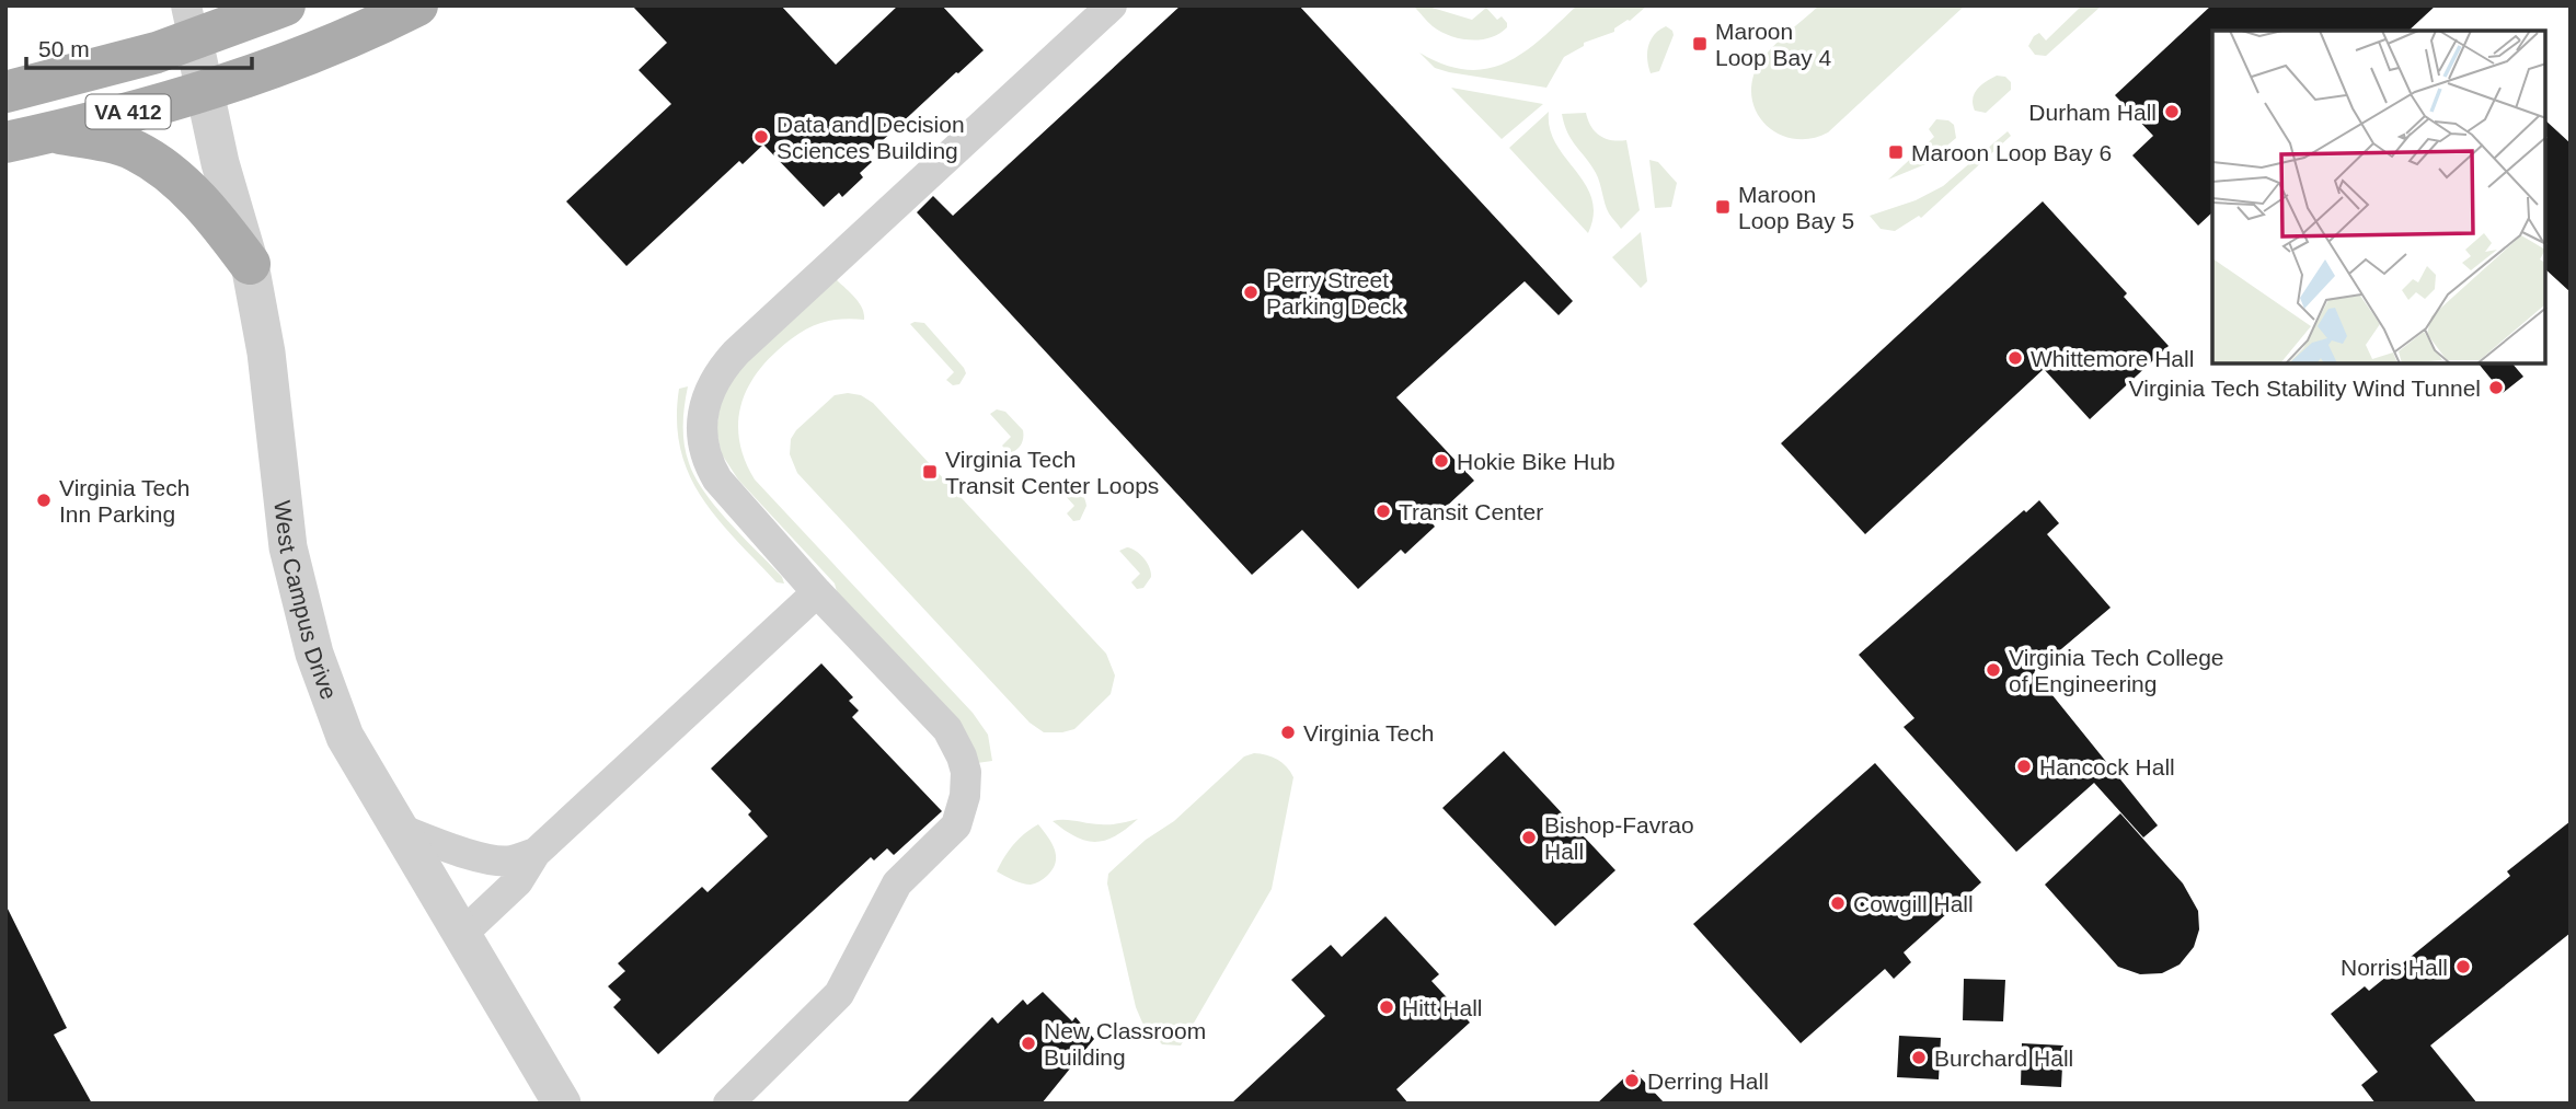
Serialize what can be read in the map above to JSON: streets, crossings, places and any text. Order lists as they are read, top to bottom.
{
  "streets": {
    "main road": ["VA 412"],
    "street": ["West Campus Drive"]
  },
  "crossings": [
    ["VA 412", "West Campus Drive"]
  ],
  "places": {
    "transit": [
      "Maroon Loop Bay 4",
      "Maroon Loop Bay 6",
      "Maroon Loop Bay 5",
      "Virginia Tech Transit Center Loops"
    ],
    "other": [
      "Durham Hall",
      "Data and Decision Sciences Building",
      "Perry Street Parking Deck",
      "Whittemore Hall",
      "Virginia Tech Stability Wind Tunnel",
      "Hokie Bike Hub",
      "Virginia Tech Inn Parking",
      "Transit Center",
      "Virginia Tech College of Engineering",
      "Virginia Tech",
      "Hancock Hall",
      "Bishop-Favrao Hall",
      "Cowgill Hall",
      "Norris Hall",
      "Hitt Hall",
      "New Classroom Building",
      "Burchard Hall",
      "Derring Hall"
    ]
  },
  "scale_bar": "50 m"
}
